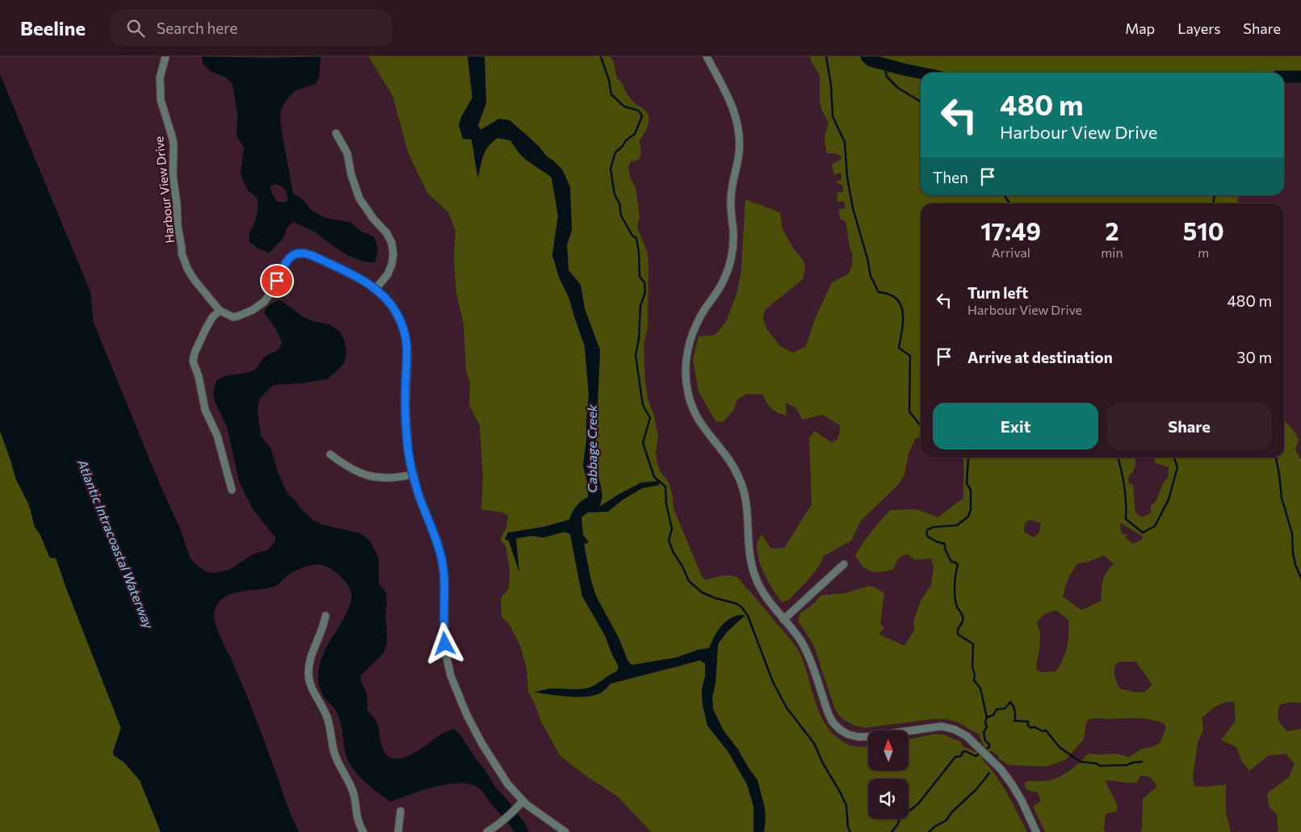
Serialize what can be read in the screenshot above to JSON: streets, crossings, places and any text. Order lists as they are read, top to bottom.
{
  "streets": {
    "street": ["Harbour View Drive"]
  },
  "water": ["Cabbage Creek", "Atlantic Intracoastal Waterway"],
  "north": "top",
  "page": {
    "header": "Beeline",
    "search": "Search here",
    "nav": ["Map", "Layers", "Share"],
    "turn": ["480 m", "Harbour View Drive"],
    "then": "Then",
    "eta": [
      "17:49",
      "Arrival",
      "2",
      "min",
      "510",
      "m"
    ],
    "list": [
      {
        "name": "Turn left",
        "note": "Harbour View Drive",
        "value": "480 m"
      },
      {
        "name": "Arrive at destination",
        "value": "30 m"
      }
    ],
    "buttons": ["Exit", "Share"]
  }
}
